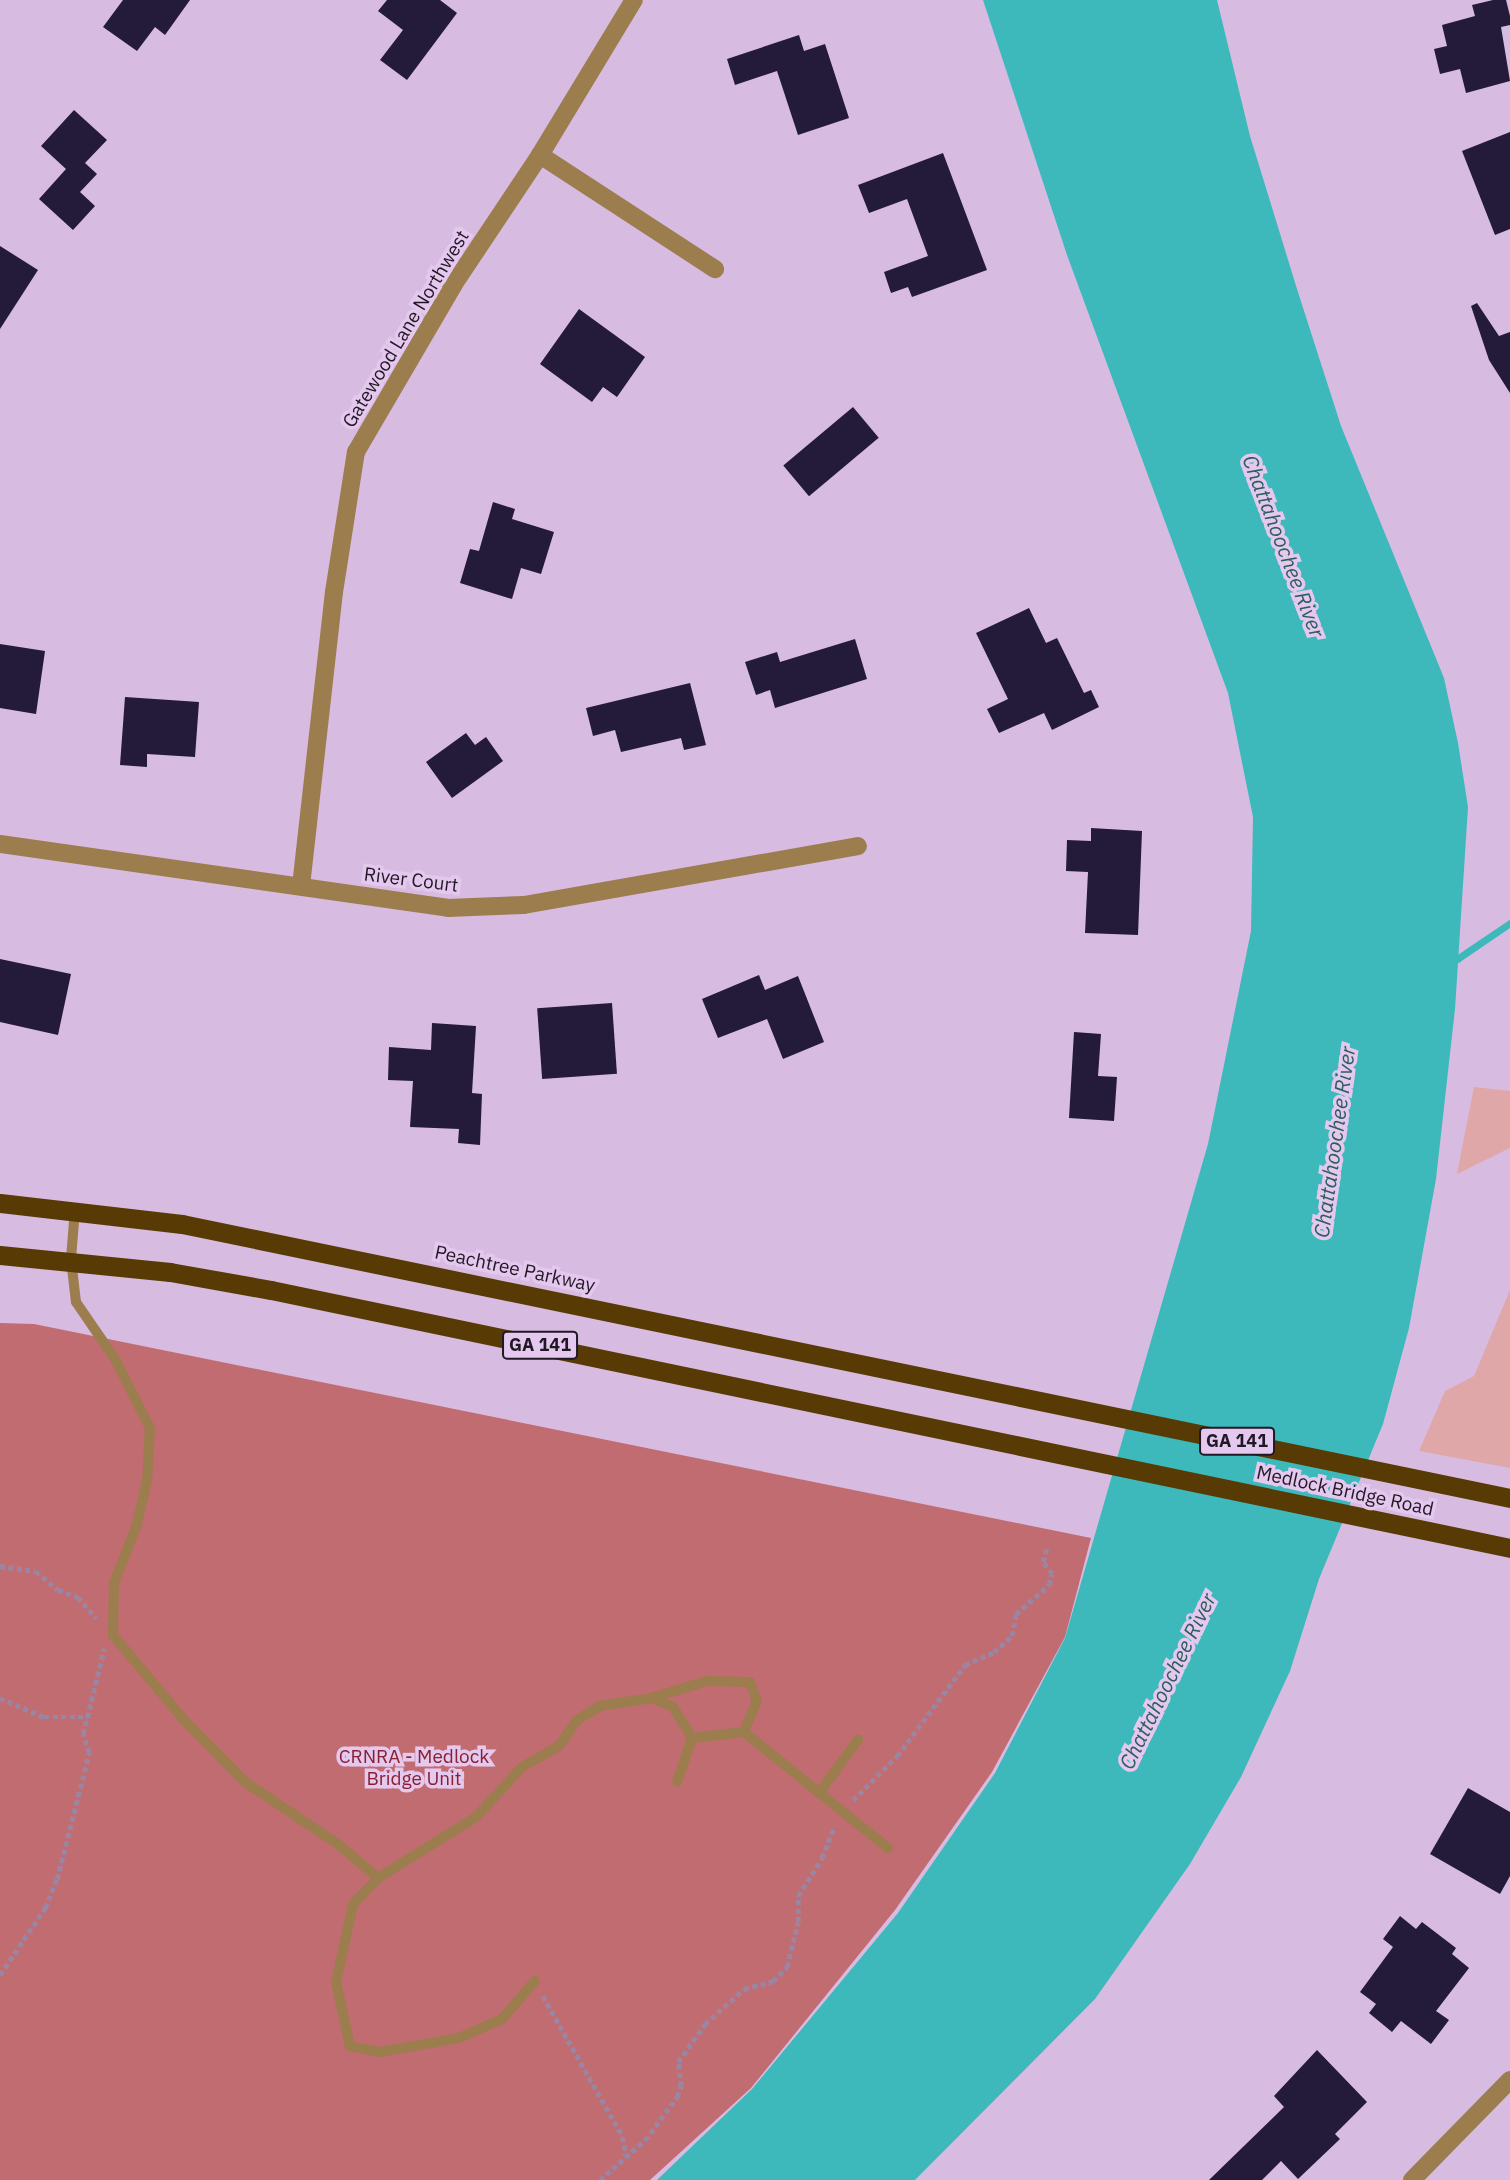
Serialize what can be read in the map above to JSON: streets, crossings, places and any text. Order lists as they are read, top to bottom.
{
  "streets": {
    "highway": ["Peachtree Parkway", "GA 141", "Medlock Bridge Road"],
    "street": ["Gatewood Lane Northwest", "River Court"]
  },
  "crossings": [
    ["Gatewood Lane Northwest", "River Court"],
    ["Peachtree Parkway", "Medlock Bridge Road"],
    ["GA 141", "Medlock Bridge Road"]
  ],
  "water": ["Chattahoochee River"],
  "parks": ["CRNRA - Medlock Bridge Unit"]
}
